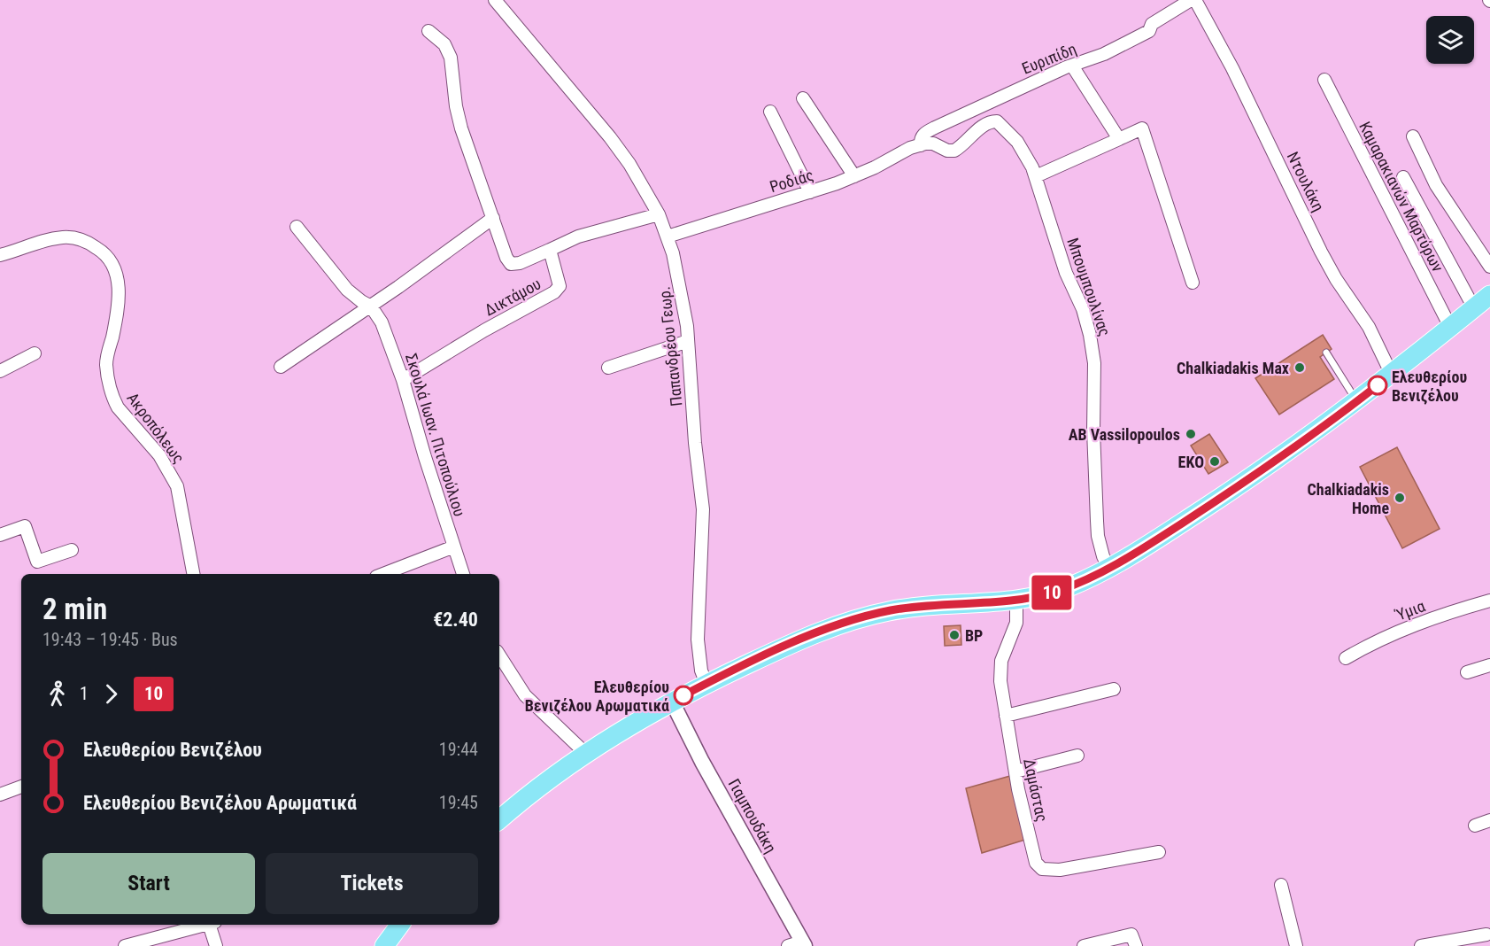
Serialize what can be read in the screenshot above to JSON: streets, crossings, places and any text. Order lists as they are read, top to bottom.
{
  "streets": {
    "street": [
      "Ευριπίδη",
      "Ροδιάς",
      "Ντουλάκη",
      "Καμαρακιανών Μαρτύρων",
      "Μπουμπουλίνας",
      "Δικτάμου",
      "Παπανδρέου Γεωρ.",
      "Ακροπόλεως",
      "Σκουλά Ιωαν. Πιτοπούλιου",
      "Ύμια",
      "Δαμάστας",
      "Γιαμπουδάκη"
    ]
  },
  "crossings": [
    ["Ευριπίδη", "Ροδιάς"],
    ["Ευριπίδη", "Μπουμπουλίνας"],
    ["Ροδιάς", "Μπουμπουλίνας"],
    ["Ροδιάς", "Παπανδρέου Γεωρ."],
    ["Δικτάμου", "Σκουλά Ιωαν. Πιτοπούλιου"]
  ],
  "places": [
    "Chalkiadakis Max",
    "Ελευθερίου Βενιζέλου",
    "AB Vassilopoulos",
    "EKO",
    "Chalkiadakis Home",
    "BP",
    "Ελευθερίου Βενιζέλου Αρωματικά"
  ],
  "lines": ["bus line 10"],
  "page": {
    "on_map": "10",
    "heading": ["2 min", "19:43 – 19:45 · Bus", "€2.40"],
    "legs": ["1", "10"],
    "list": [
      {
        "name": "Ελευθερίου Βενιζέλου",
        "value": "19:44"
      },
      {
        "name": "Ελευθερίου Βενιζέλου Αρωματικά",
        "value": "19:45"
      }
    ],
    "buttons": ["Start", "Tickets"]
  }
}
